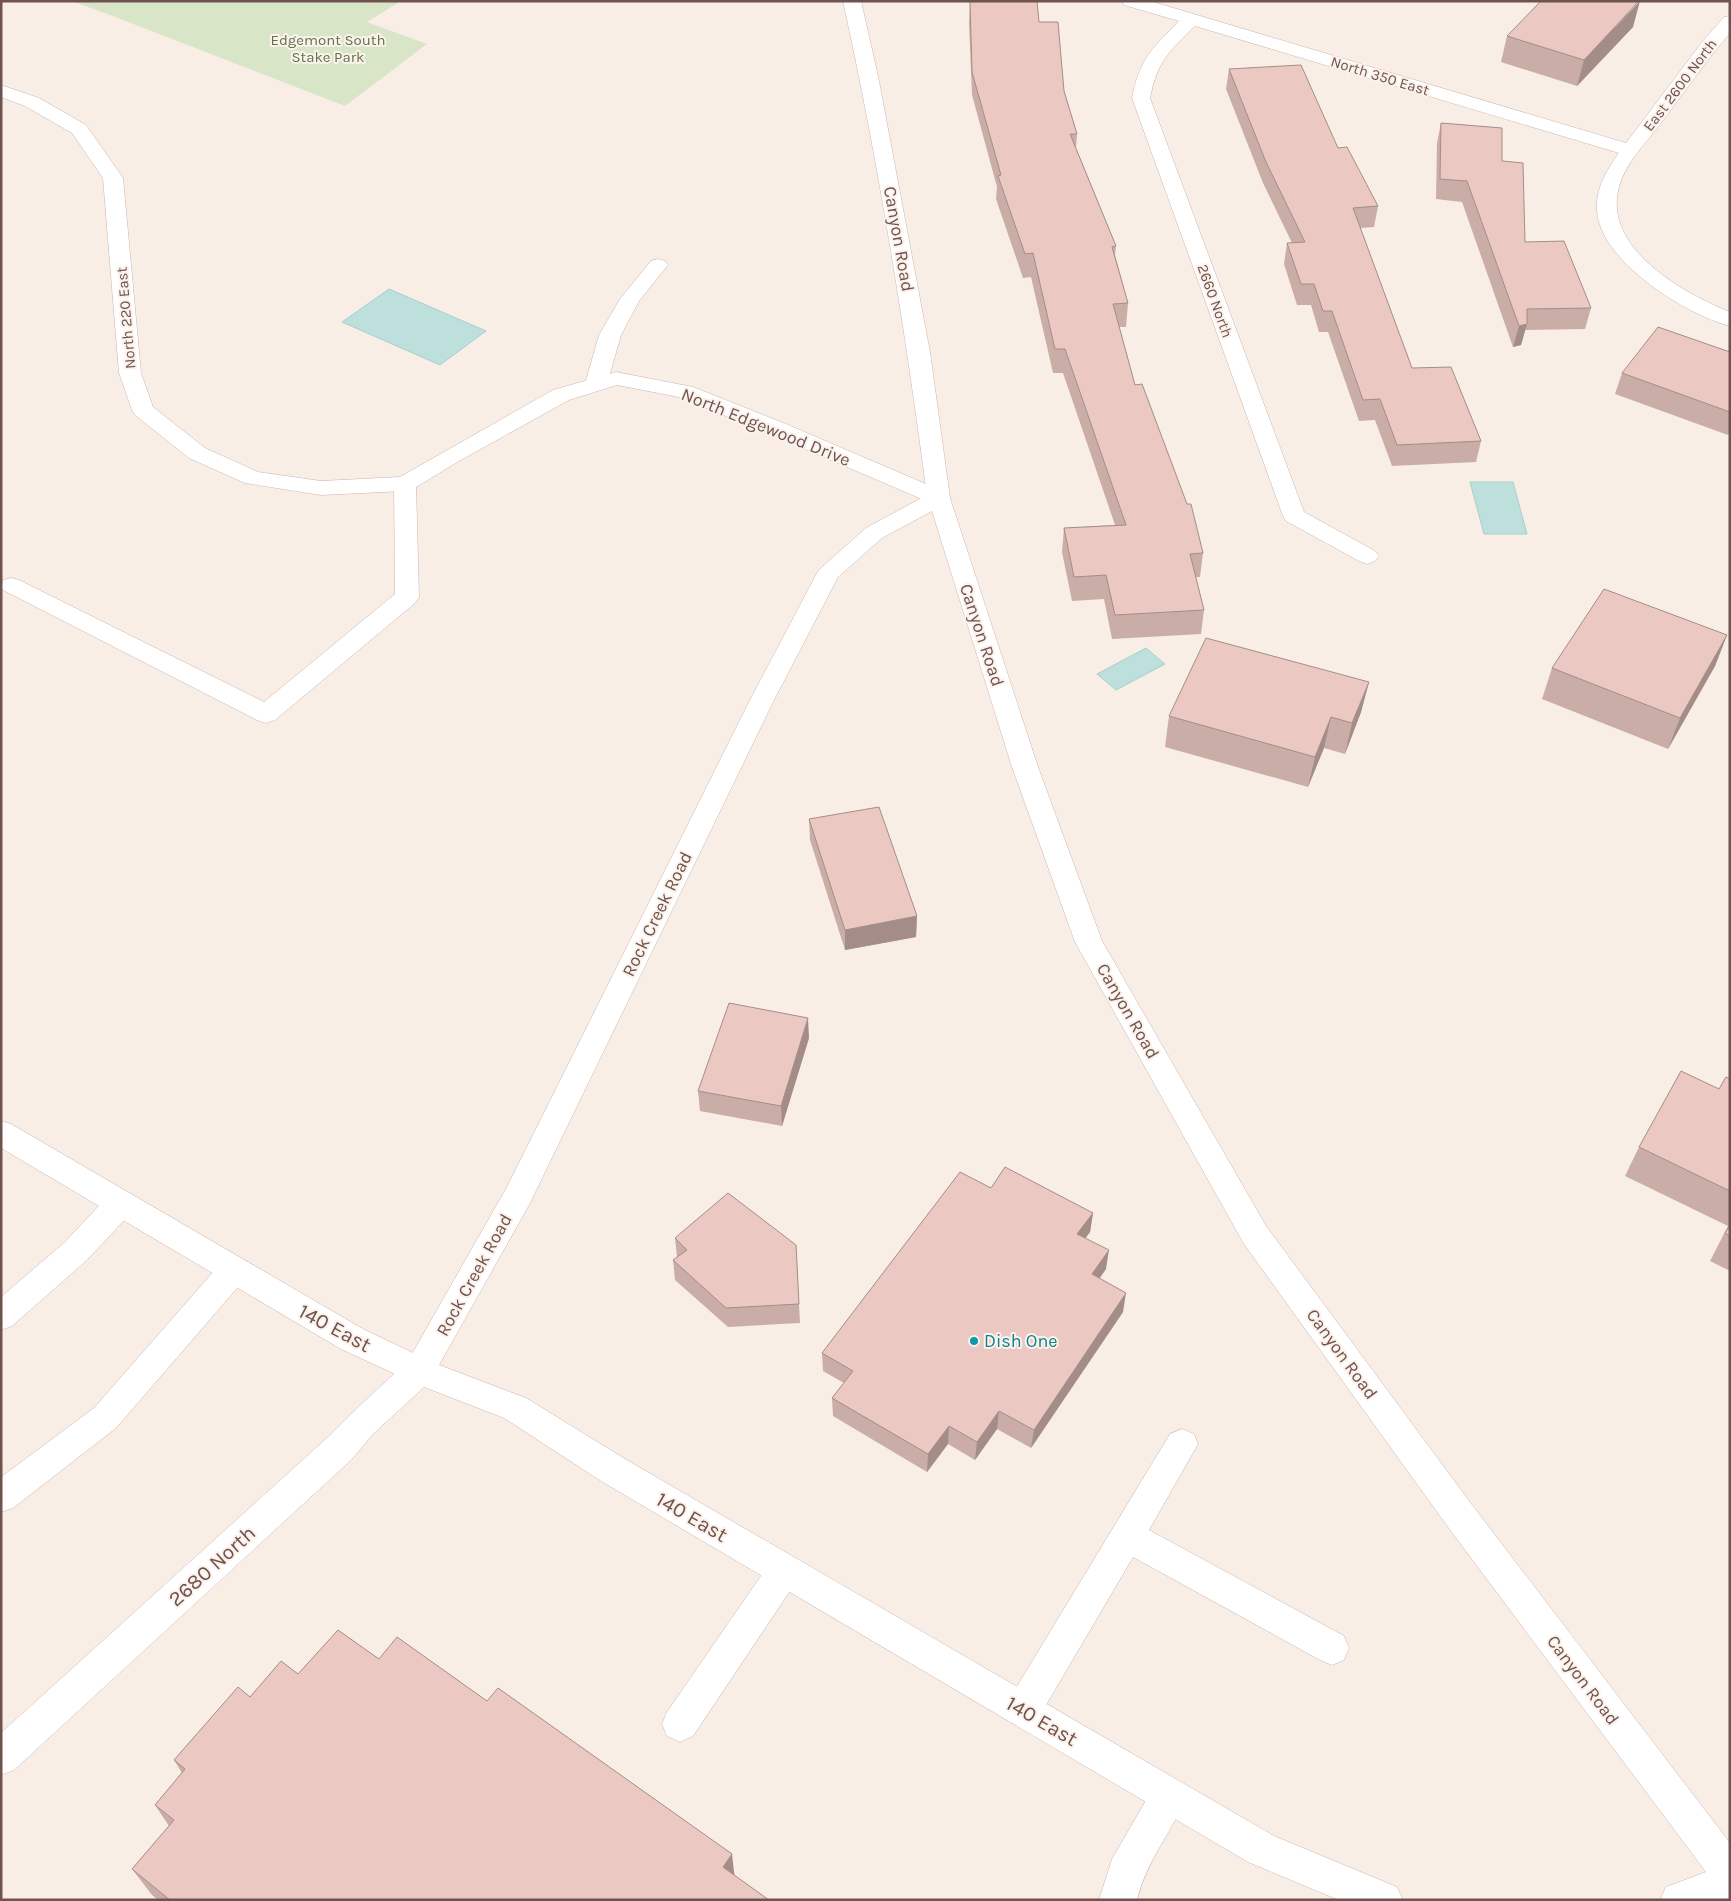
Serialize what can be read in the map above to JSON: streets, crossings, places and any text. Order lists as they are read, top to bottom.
{
  "streets": {
    "street": [
      "North 350 East",
      "East 2600 North",
      "Canyon Road",
      "2660 North",
      "North 220 East",
      "North Edgewood Drive",
      "Rock Creek Road",
      "140 East",
      "2680 North"
    ]
  },
  "crossings": [
    ["North 350 East", "East 2600 North"],
    ["North 350 East", "2660 North"],
    ["Canyon Road", "North Edgewood Drive"],
    ["Canyon Road", "Rock Creek Road"],
    ["North 220 East", "North Edgewood Drive"],
    ["North Edgewood Drive", "Rock Creek Road"],
    ["Rock Creek Road", "140 East"],
    ["Rock Creek Road", "2680 North"],
    ["140 East", "2680 North"]
  ],
  "parks": ["Edgemont South Stake Park"],
  "places": ["Dish One"]
}
